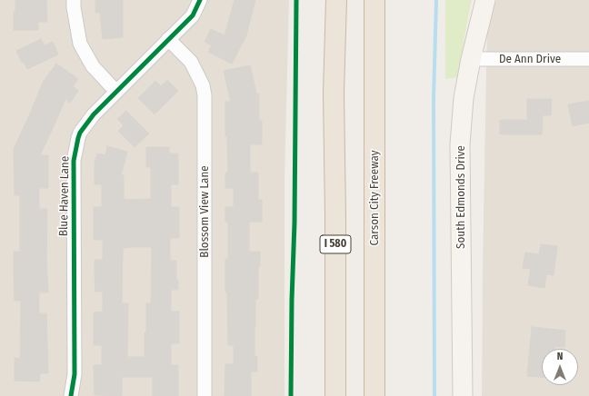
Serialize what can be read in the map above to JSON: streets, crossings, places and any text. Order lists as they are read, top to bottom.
{
  "streets": {
    "highway": ["Carson City Freeway", "I 580"],
    "street": [
      "De Ann Drive",
      "Blue Haven Lane",
      "South Edmonds Drive",
      "Blossom View Lane"
    ]
  },
  "crossings": [
    ["De Ann Drive", "South Edmonds Drive"],
    ["Blue Haven Lane", "Blossom View Lane"]
  ],
  "north": "top"
}
